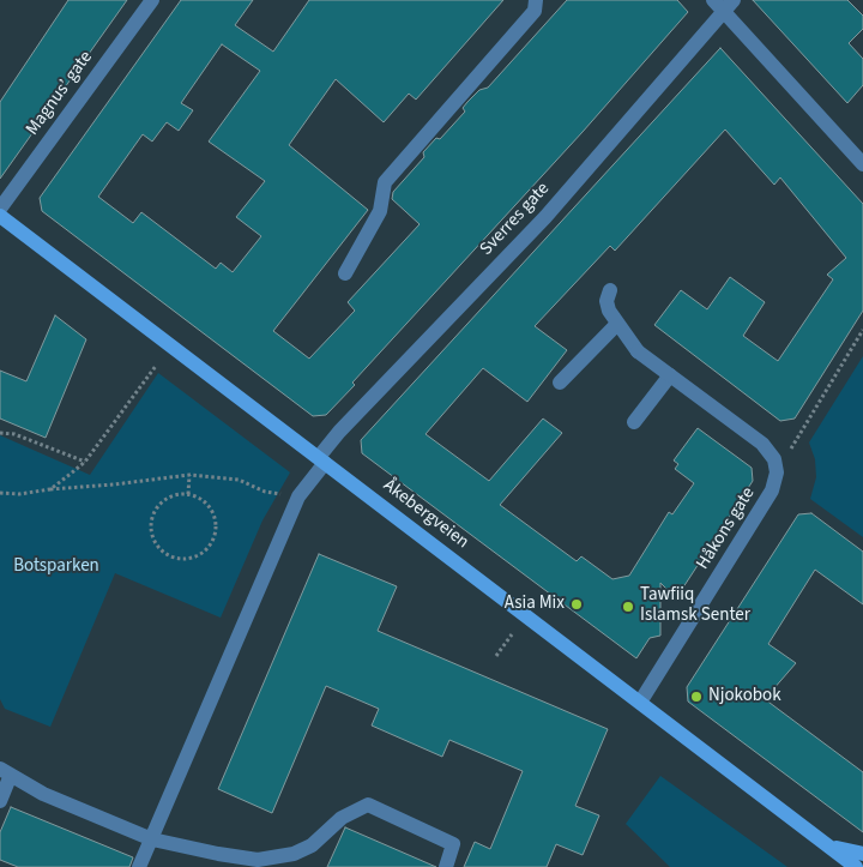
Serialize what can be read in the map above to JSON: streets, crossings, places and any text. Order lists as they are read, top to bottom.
{
  "streets": {
    "street": [
      "Magnus’ gate",
      "Sverres gate",
      "Åkebergveien",
      "Håkons gate"
    ]
  },
  "crossings": [
    ["Sverres gate", "Åkebergveien"],
    ["Åkebergveien", "Håkons gate"]
  ],
  "parks": ["Botsparken"],
  "places": ["Asia Mix", "Tawfiiq Islamsk Senter", "Njokobok"]
}
